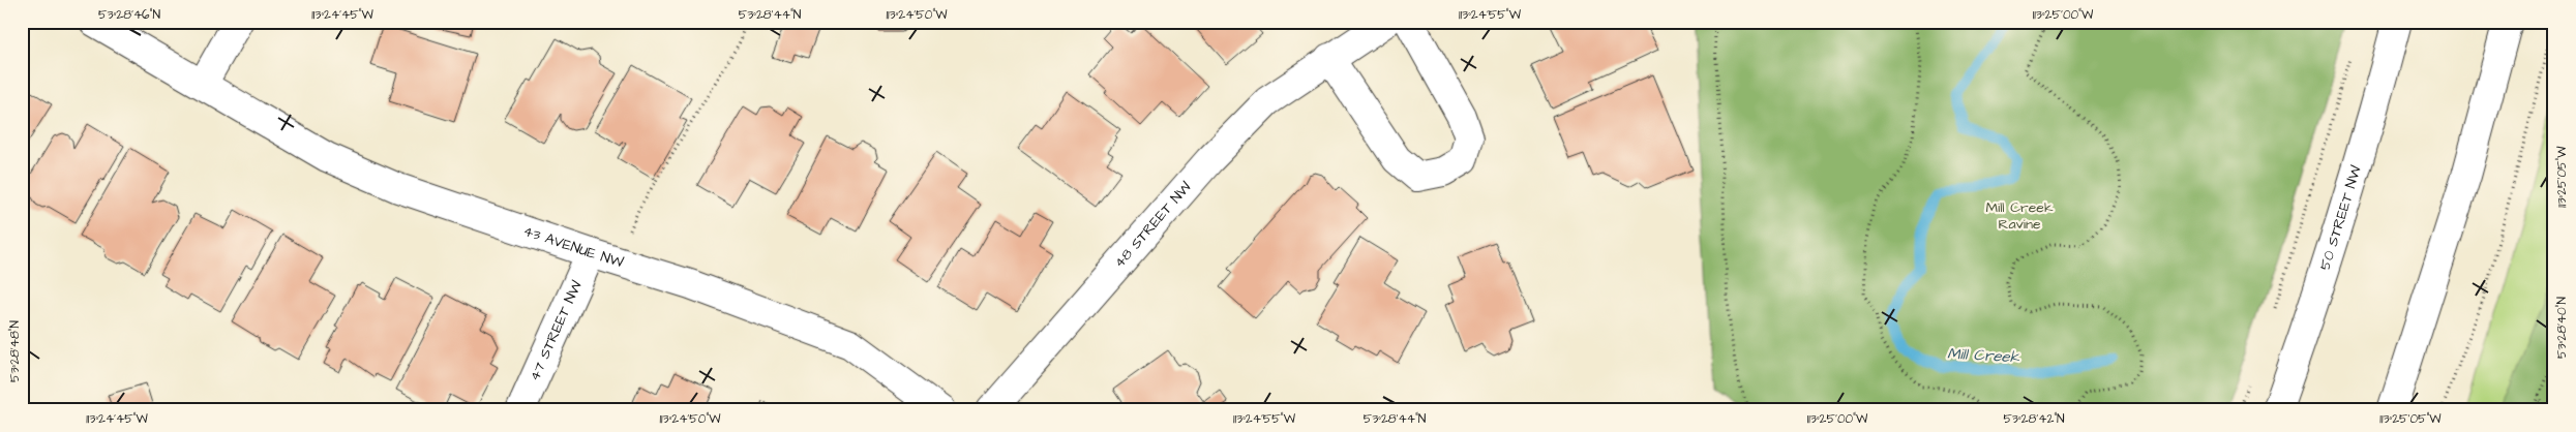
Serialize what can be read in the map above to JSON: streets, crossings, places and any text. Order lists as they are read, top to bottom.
{
  "streets": {
    "street": [
      "50 STREET NW",
      "48 STREET NW",
      "43 AVENUE NW",
      "47 STREET NW"
    ]
  },
  "crossings": [
    ["43 AVENUE NW", "47 STREET NW"]
  ],
  "water": ["Mill Creek"],
  "parks": ["Mill Creek Ravine"],
  "coordinates": [
    "53°28'46\"N",
    "113°24'45\"W",
    "53°28'44\"N",
    "113°24'50\"W",
    "113°24'55\"W",
    "113°25'00\"W",
    "113°25'05\"W",
    "53°28'40\"N",
    "53°28'48\"N",
    "53°28'42\"N"
  ]
}
